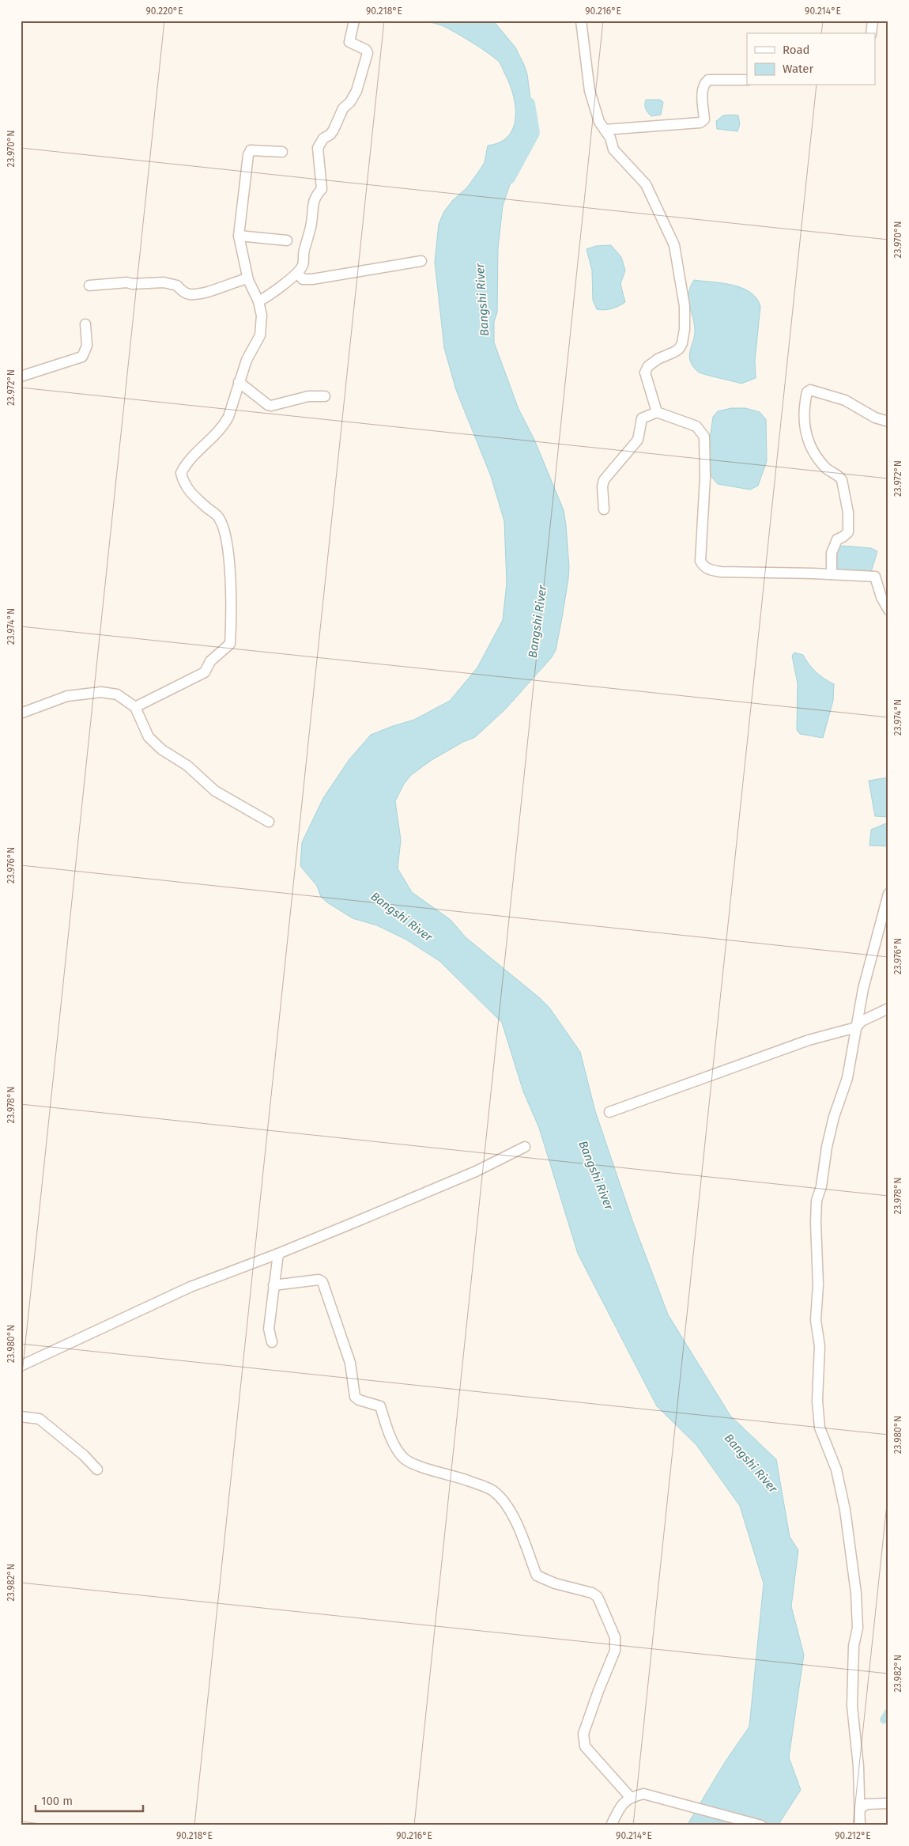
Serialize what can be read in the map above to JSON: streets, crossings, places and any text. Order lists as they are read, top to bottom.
{
  "water": ["Bangshi River"],
  "legend": ["Road", "Water"],
  "scale_bar": "100 m",
  "coordinates": [
    "90.220°E",
    "90.218°E",
    "90.216°E",
    "90.214°E",
    "23.970°N",
    "23.972°N",
    "23.974°N",
    "23.976°N",
    "23.978°N",
    "23.980°N",
    "23.982°N",
    "90.212°E"
  ]
}
